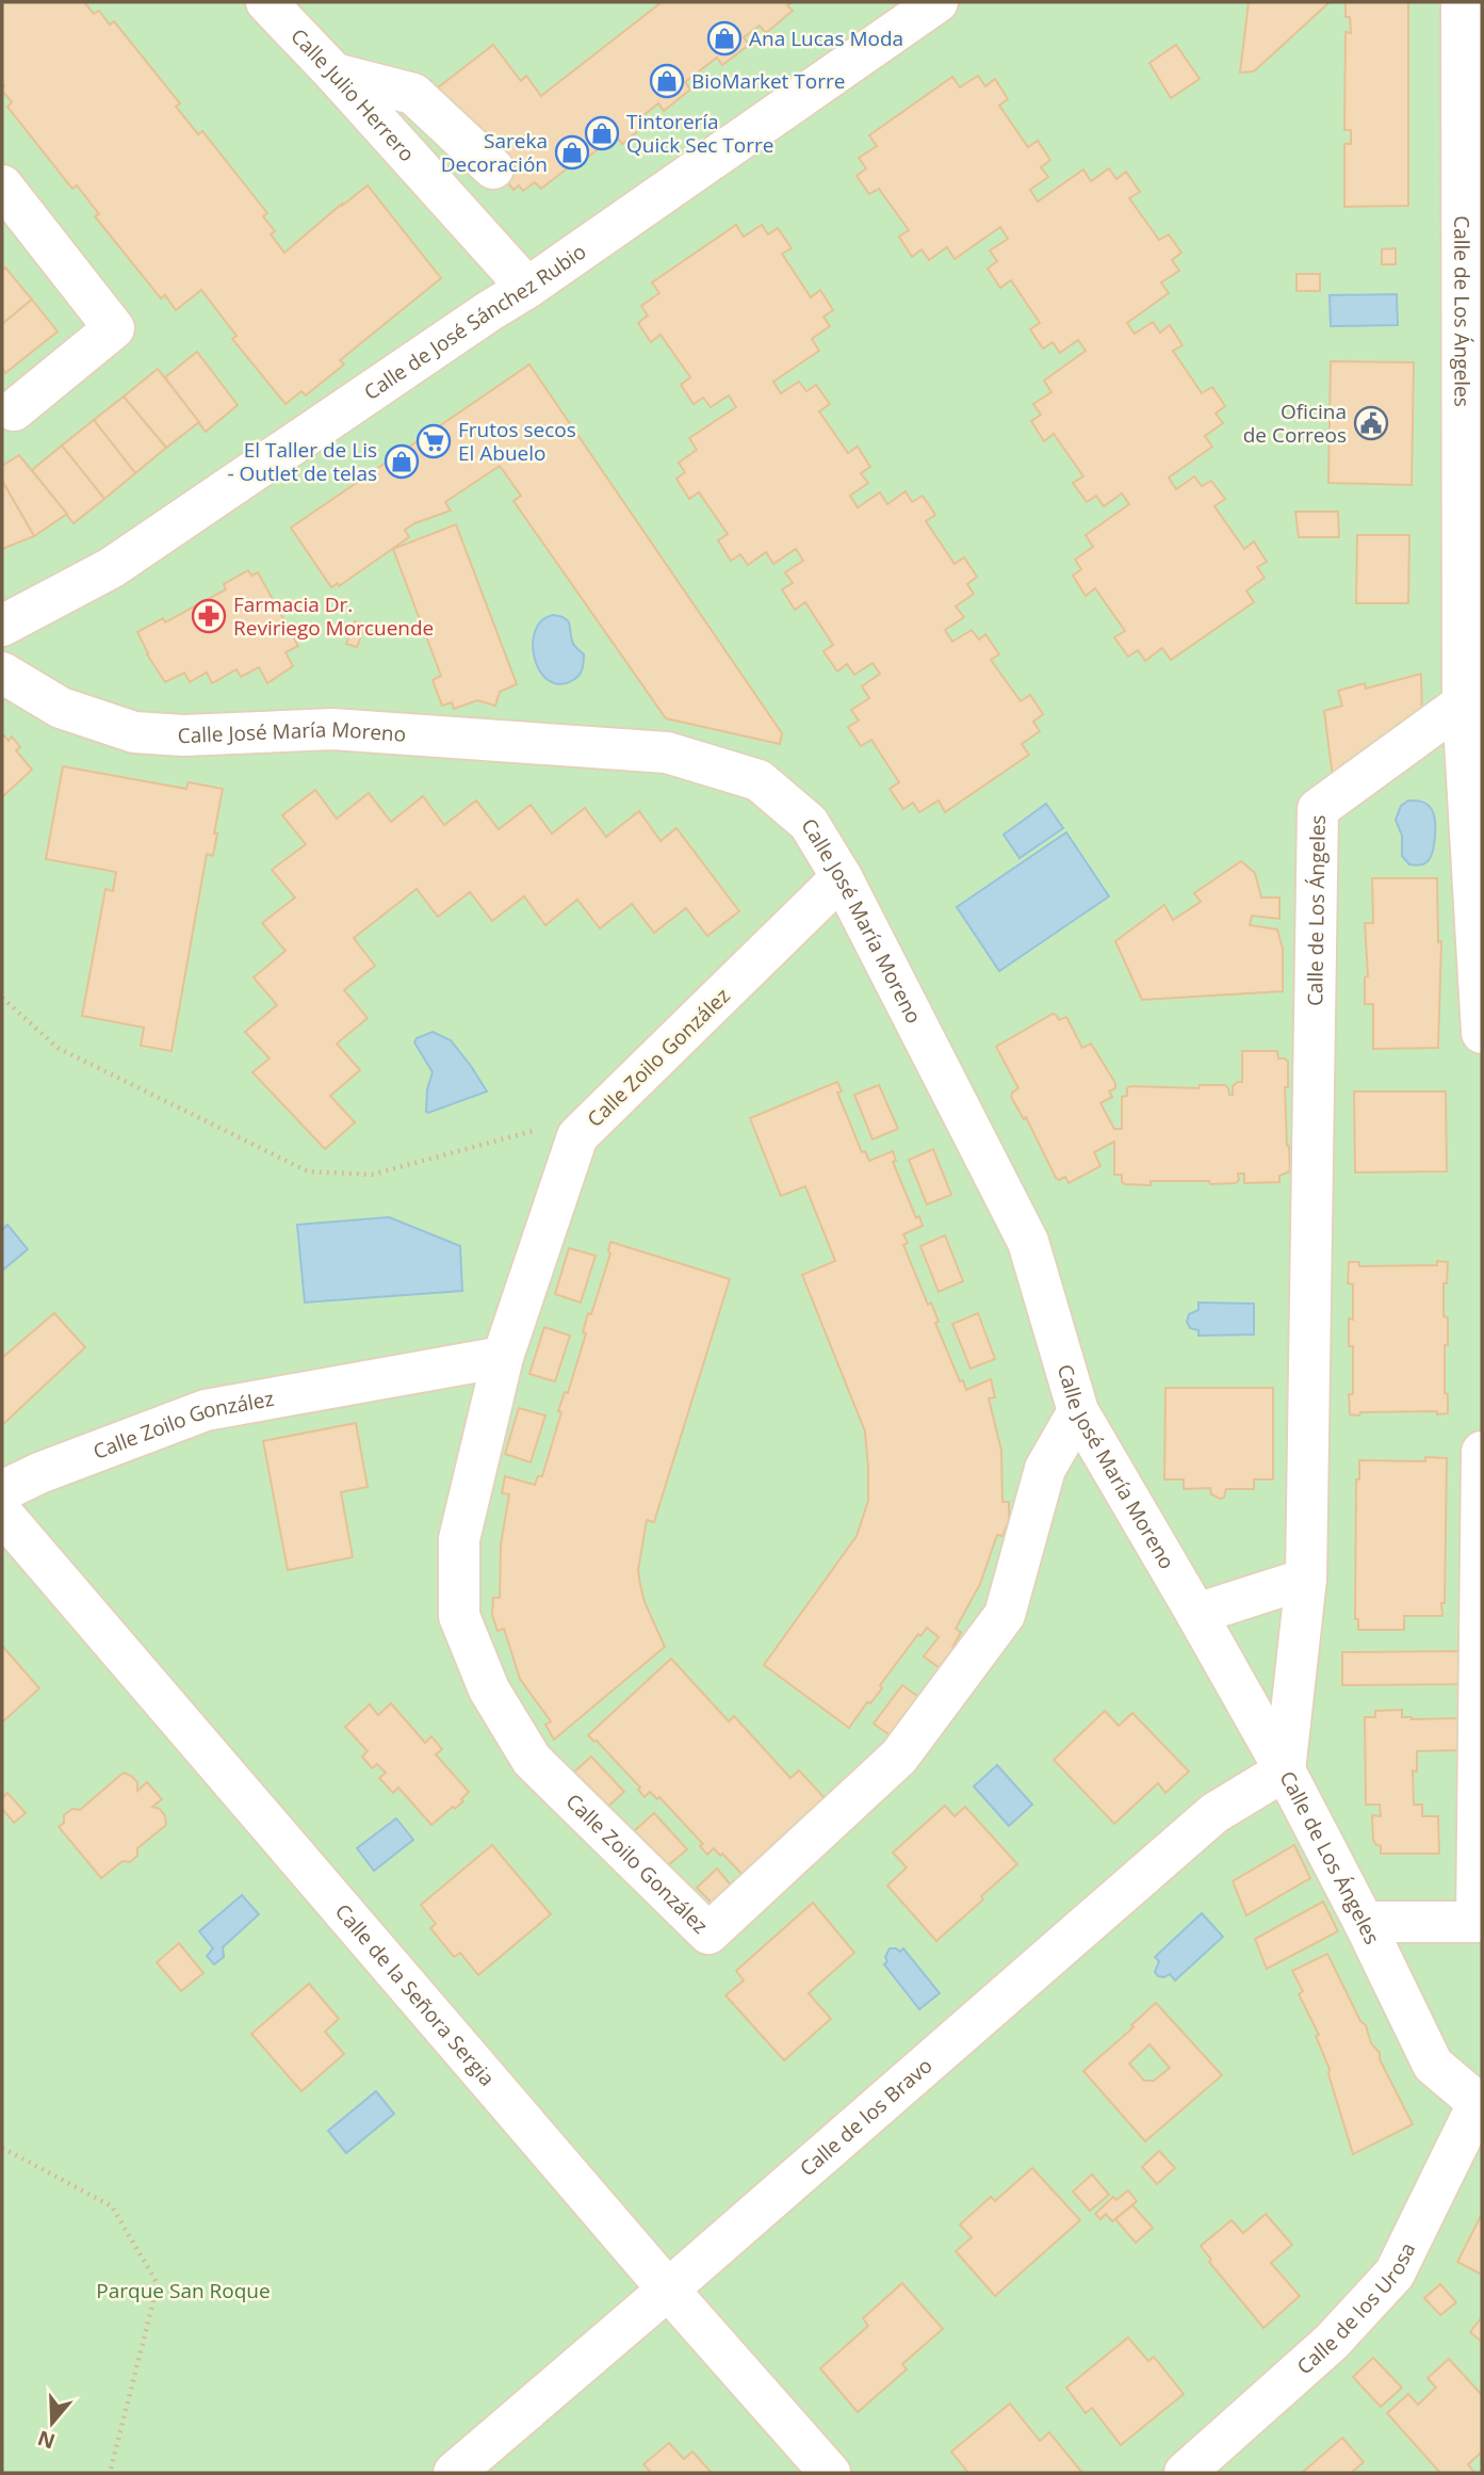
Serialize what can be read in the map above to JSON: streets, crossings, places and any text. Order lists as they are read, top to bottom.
{
  "streets": {
    "street": [
      "Calle Julio Herrero",
      "Calle de Los Ángeles",
      "Calle de José Sánchez Rubio",
      "Calle José María Moreno",
      "Calle Zoilo González",
      "Calle de la Señora Sergia",
      "Calle de los Bravo",
      "Calle de los Urosa"
    ]
  },
  "crossings": [
    ["Calle Julio Herrero", "Calle de José Sánchez Rubio"],
    ["Calle de Los Ángeles", "Calle José María Moreno"],
    ["Calle de Los Ángeles", "Calle de los Bravo"],
    ["Calle de Los Ángeles", "Calle de los Urosa"],
    ["Calle José María Moreno", "Calle Zoilo González"],
    ["Calle José María Moreno", "Calle de los Bravo"],
    ["Calle de la Señora Sergia", "Calle de los Bravo"]
  ],
  "parks": ["Parque San Roque"],
  "places": {
    "shop": [
      "Ana Lucas Moda",
      "BioMarket Torre",
      "Tintorería Quick Sec Torre",
      "Sareka Decoración",
      "El Taller de Lis - Outlet de telas"
    ],
    "public building": ["Oficina de Correos"],
    "supermarket": ["Frutos secos El Abuelo"],
    "pharmacy": ["Farmacia Dr. Reviriego Morcuende"]
  },
  "north": "bottom"
}
